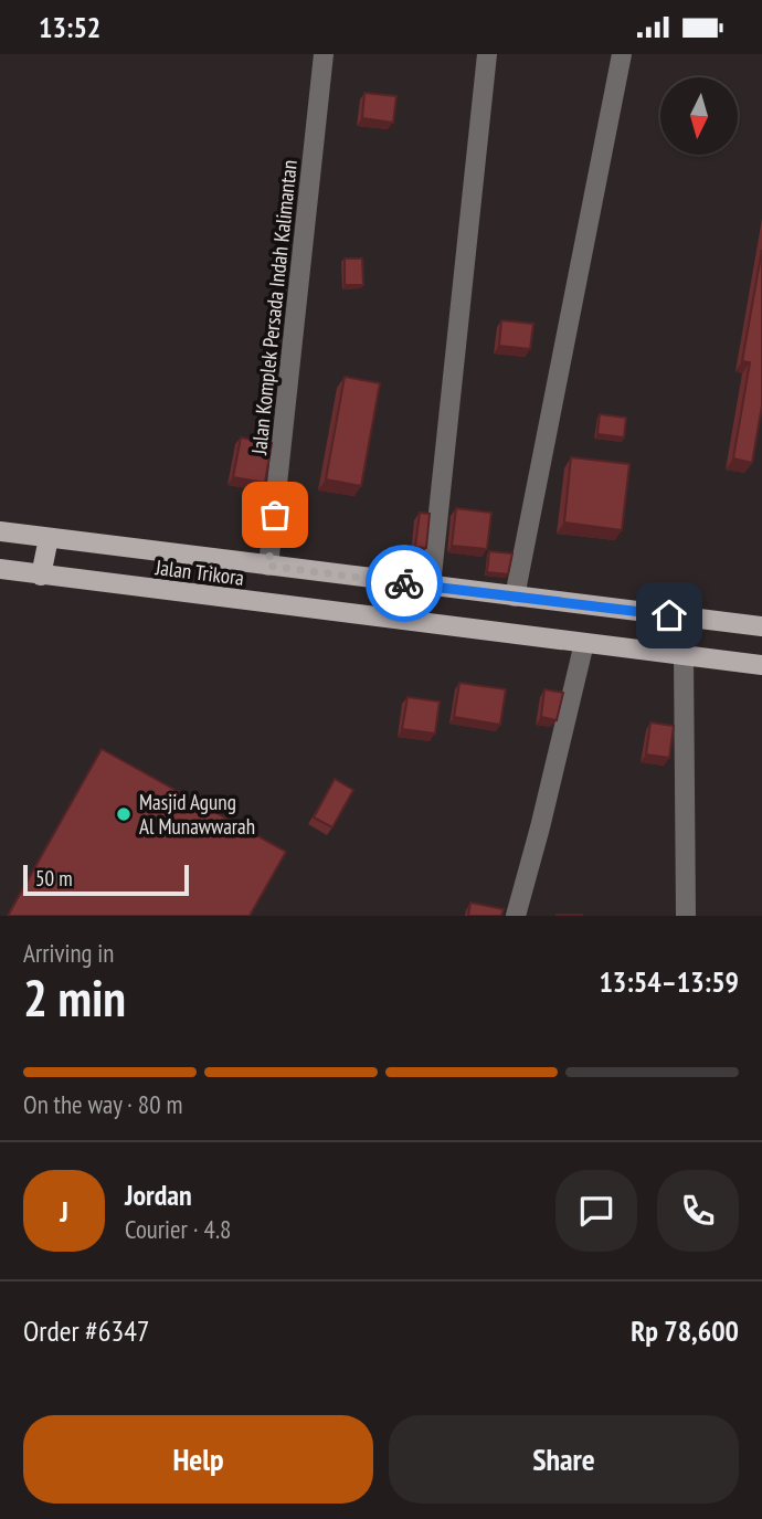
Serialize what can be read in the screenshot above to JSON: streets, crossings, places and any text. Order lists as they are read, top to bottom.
{
  "streets": {
    "main road": ["Jalan Trikora"],
    "street": ["Jalan Komplek Persada Indah Kalimantan"]
  },
  "crossings": [
    ["Jalan Komplek Persada Indah Kalimantan", "Jalan Trikora"]
  ],
  "places": ["Masjid Agung Al Munawwarah"],
  "scale_bar": "50 m",
  "north": "bottom",
  "page": {
    "status": "13:52",
    "scale": "50 m",
    "heading": ["2 min", "Arriving in", "13:54–13:59"],
    "panel": [
      "Jordan",
      "Courier · 4.8",
      "Order #6347",
      "Rp 78,600"
    ],
    "bar": "On the way · 80 m",
    "round": "J",
    "buttons": ["Help", "Share"]
  }
}
